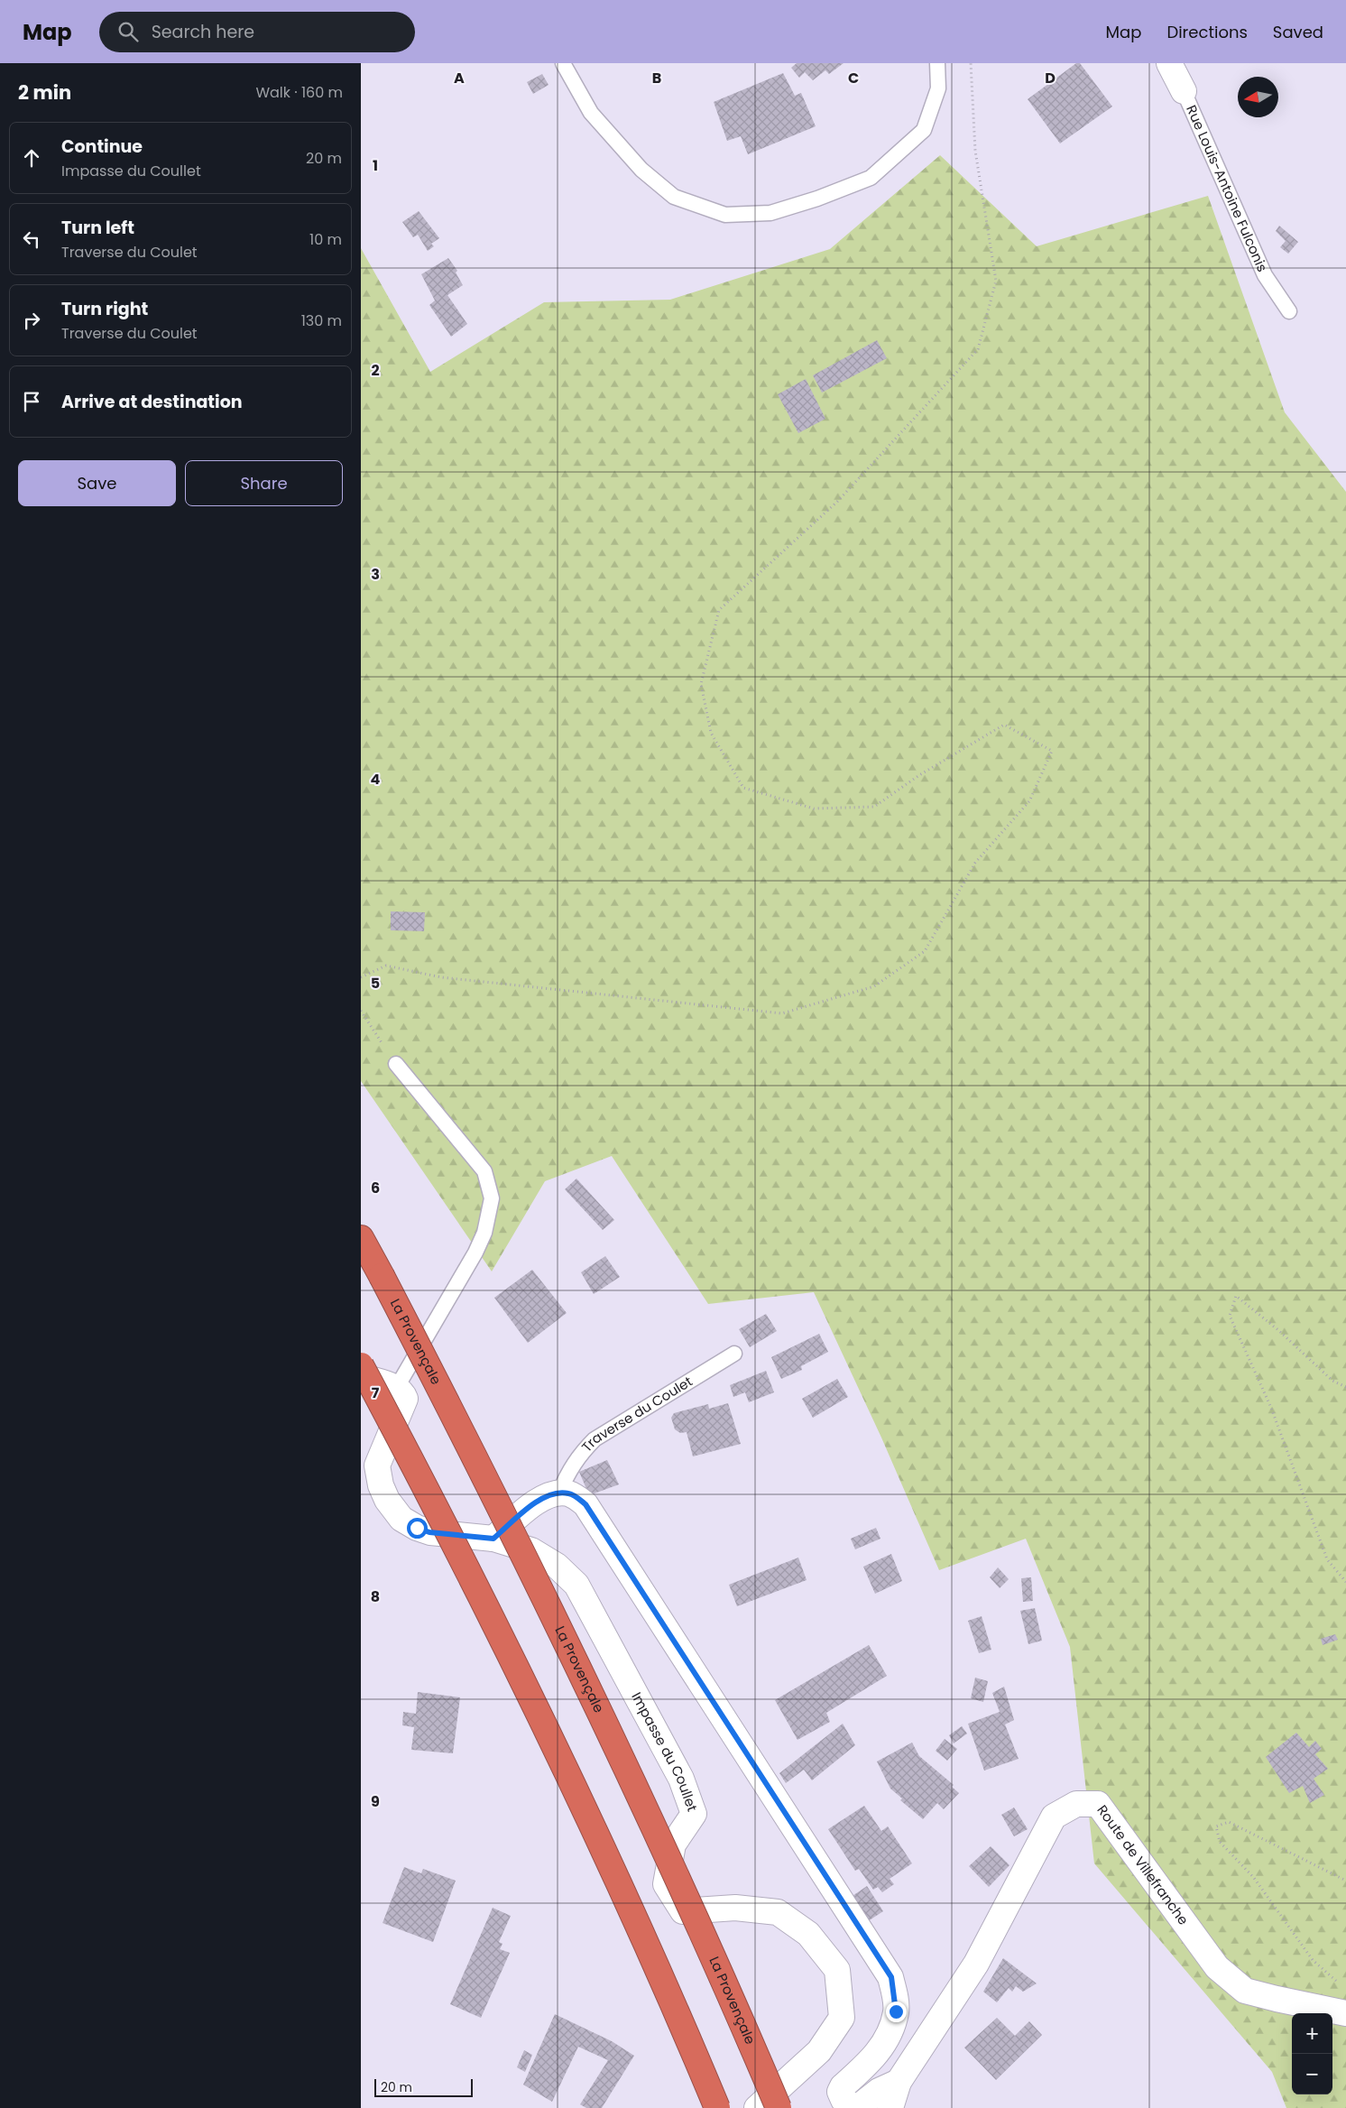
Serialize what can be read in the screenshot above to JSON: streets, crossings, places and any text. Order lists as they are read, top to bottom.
{
  "streets": {
    "highway": ["La Provençale"],
    "street": ["Rue Louis-Antoine Fulconis", "Impasse du Coullet", "Route de Villefranche"],
    "lane": ["Traverse du Coulet"]
  },
  "scale_bar": "20 m",
  "north": "left",
  "page": {
    "header": "Map",
    "search": "Search here",
    "nav": ["Map", "Directions", "Saved"],
    "heading": ["2 min", "Walk · 160 m"],
    "list": [
      ["Continue", "Impasse du Coullet", "20 m"],
      ["Turn left", "Traverse du Coulet", "10 m"],
      ["Turn right", "Traverse du Coulet", "130 m"],
      "Arrive at destination"
    ],
    "buttons": ["Save", "Share"],
    "map_buttons": ["+", "−"],
    "scale": "20 m"
  },
  "grid": {
    "columns": [
      "A",
      "B",
      "C",
      "D"
    ],
    "rows": [
      "1",
      "2",
      "3",
      "4",
      "5",
      "6",
      "7",
      "8",
      "9"
    ]
  }
}
